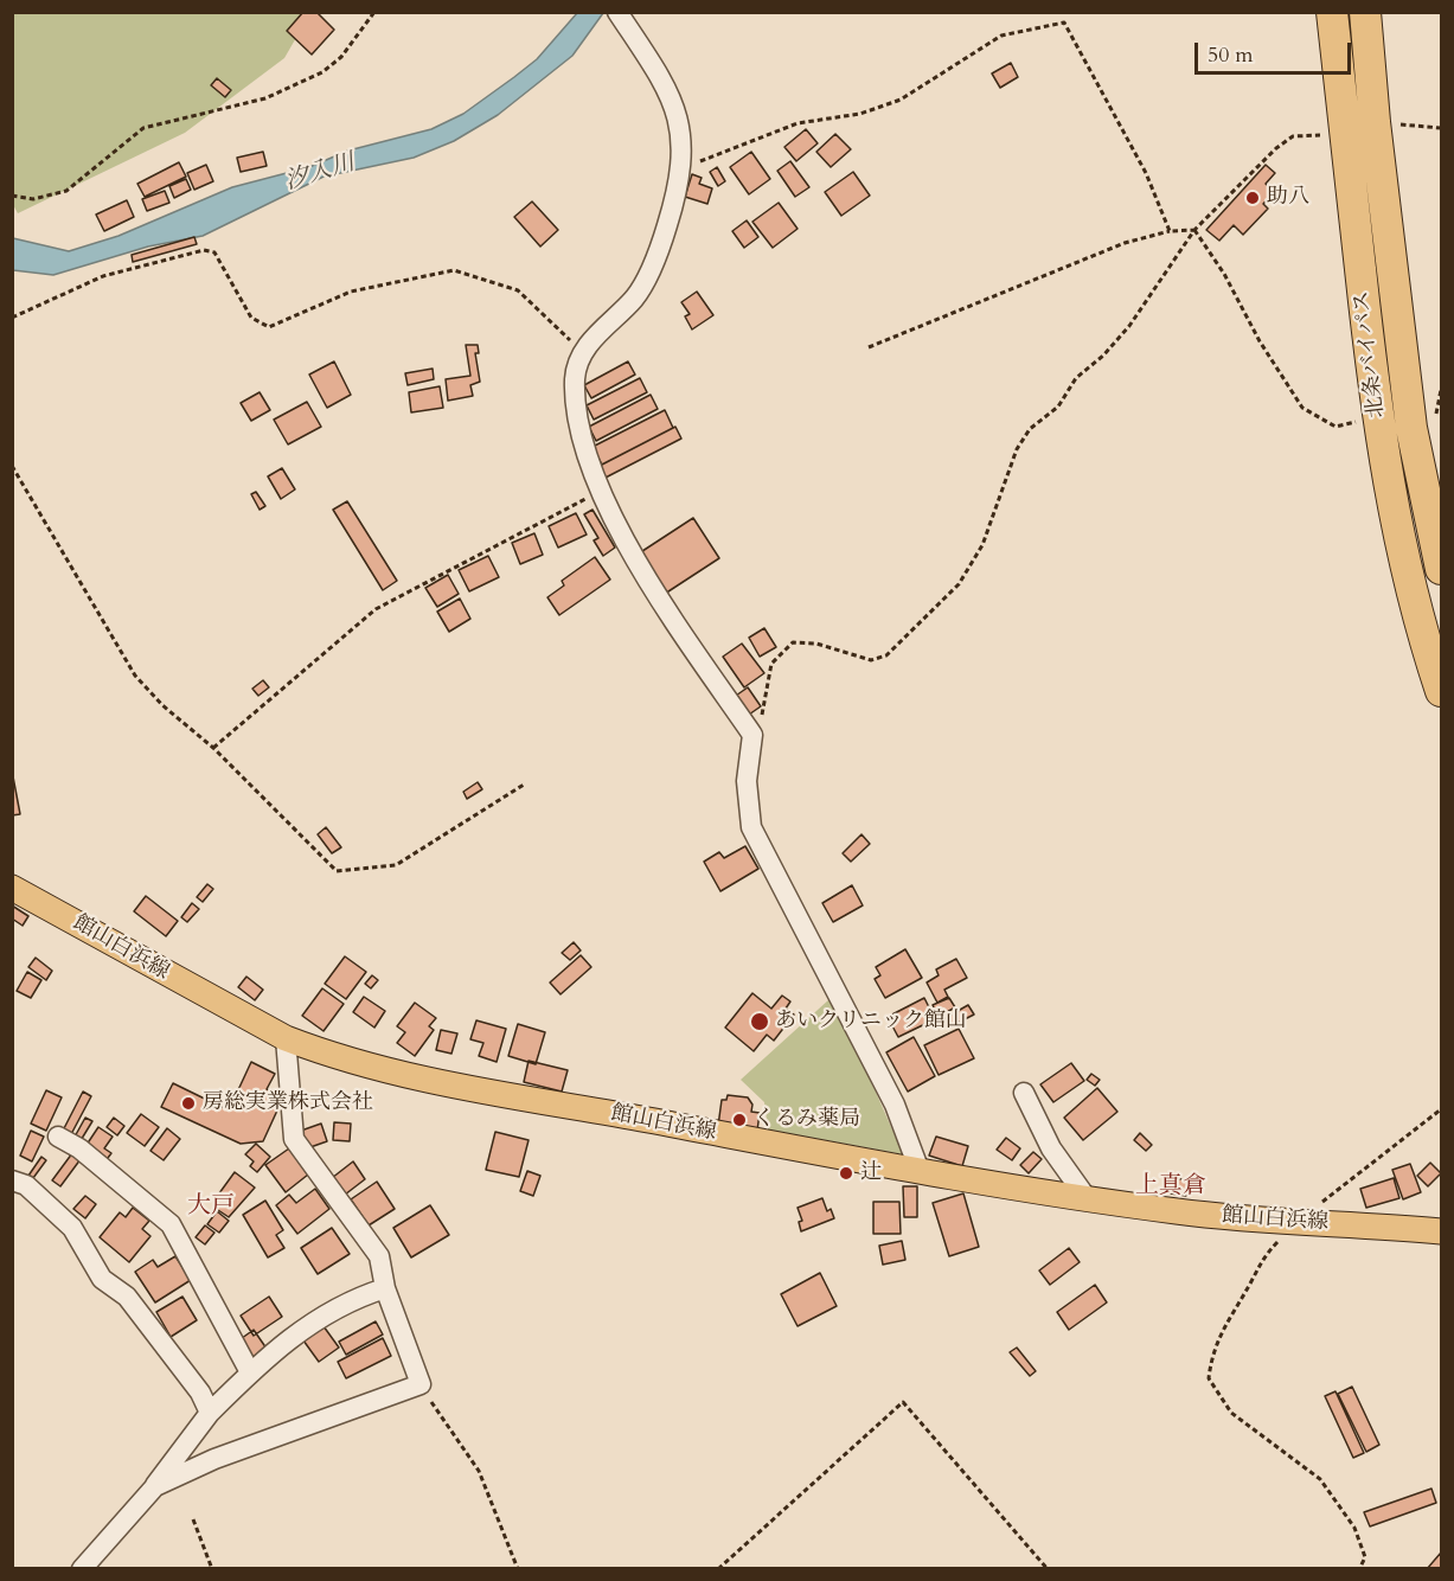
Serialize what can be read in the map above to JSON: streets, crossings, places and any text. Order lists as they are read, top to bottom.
{
  "streets": {
    "highway": ["北条バイパス"],
    "main road": ["館山白浜線"]
  },
  "districts": ["上真倉", "大戸"],
  "water": ["汐入川"],
  "places": [
    "助八",
    "あいクリニック館山",
    "房総実業株式会社",
    "くるみ薬局",
    "辻"
  ],
  "scale_bar": "50 m"
}
